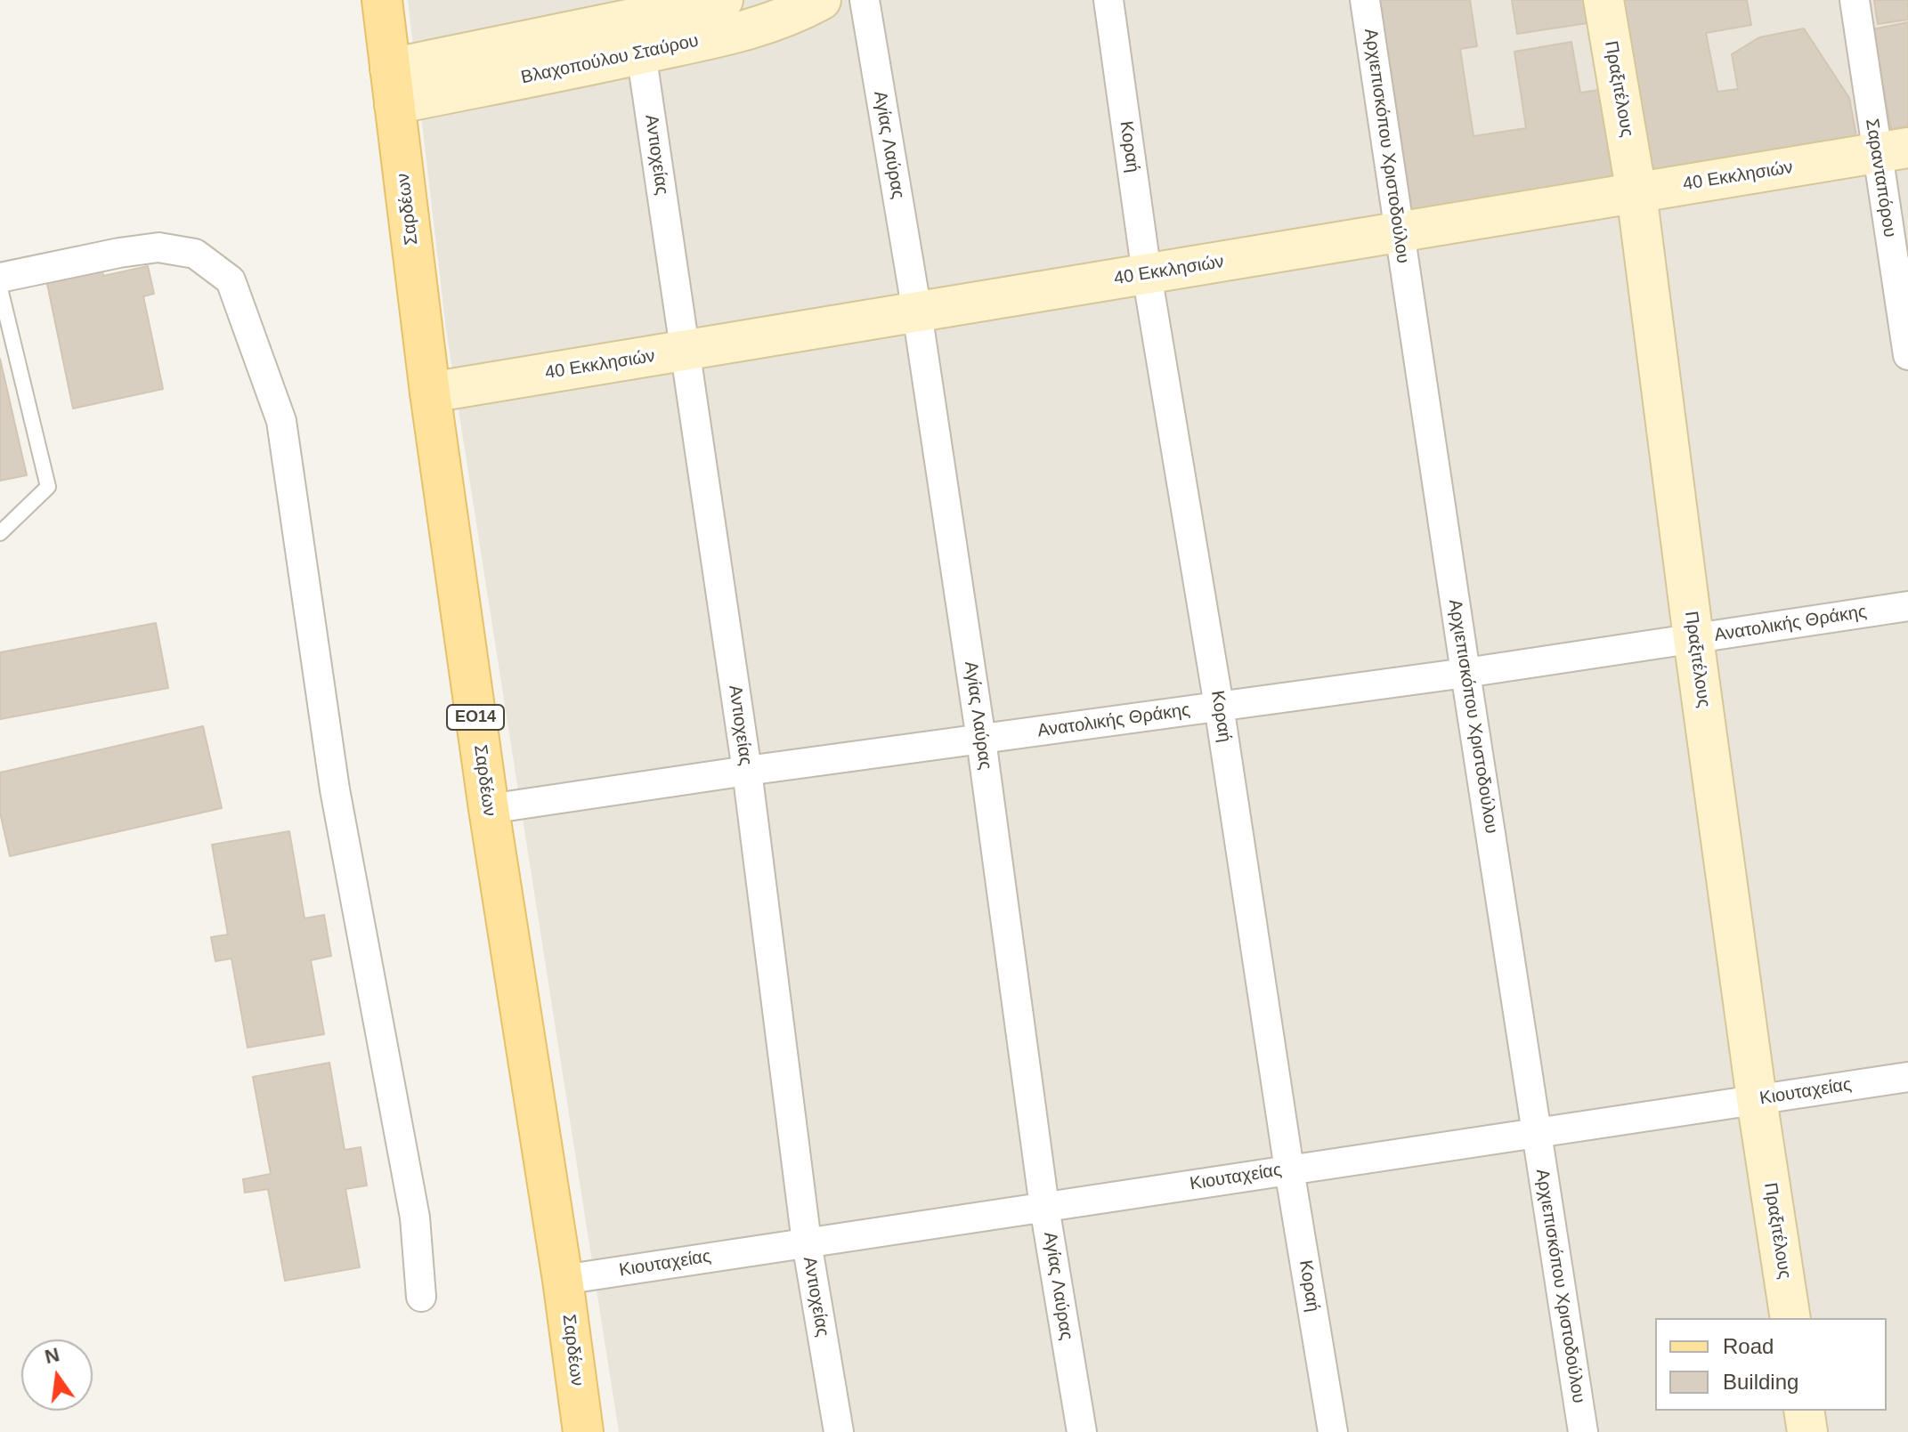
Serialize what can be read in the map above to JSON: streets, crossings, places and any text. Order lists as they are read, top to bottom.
{
  "streets": {
    "main road": ["Σαρδέων", "ΕΟ14"],
    "street": [
      "Βλαχοπούλου Σταύρου",
      "Πραξιτέλους",
      "Αγίας Λαύρας",
      "Αρχιεπισκόπου Χριστοδούλου",
      "Κοραή",
      "Αντιοχείας",
      "40 Εκκλησιών",
      "Σαρανταπόρου",
      "Ανατολικής Θράκης",
      "Κιουταχείας"
    ]
  },
  "crossings": [
    ["Βλαχοπούλου Σταύρου", "Αντιοχείας"],
    ["Βλαχοπούλου Σταύρου", "Σαρδέων"],
    ["Πραξιτέλους", "40 Εκκλησιών"],
    ["Πραξιτέλους", "Ανατολικής Θράκης"],
    ["Πραξιτέλους", "Κιουταχείας"],
    ["Αγίας Λαύρας", "40 Εκκλησιών"],
    ["Αγίας Λαύρας", "Ανατολικής Θράκης"],
    ["Αγίας Λαύρας", "Κιουταχείας"],
    ["Αρχιεπισκόπου Χριστοδούλου", "40 Εκκλησιών"],
    ["Αρχιεπισκόπου Χριστοδούλου", "Ανατολικής Θράκης"],
    ["Αρχιεπισκόπου Χριστοδούλου", "Κιουταχείας"],
    ["Κοραή", "40 Εκκλησιών"],
    ["Κοραή", "Ανατολικής Θράκης"],
    ["Κοραή", "Κιουταχείας"],
    ["Αντιοχείας", "40 Εκκλησιών"],
    ["Αντιοχείας", "Ανατολικής Θράκης"],
    ["Αντιοχείας", "Κιουταχείας"],
    ["40 Εκκλησιών", "Σαρανταπόρου"],
    ["40 Εκκλησιών", "Σαρδέων"],
    ["Σαρδέων", "Ανατολικής Θράκης"],
    ["Σαρδέων", "Κιουταχείας"]
  ],
  "legend": ["Road", "Building"],
  "north": "top"
}
